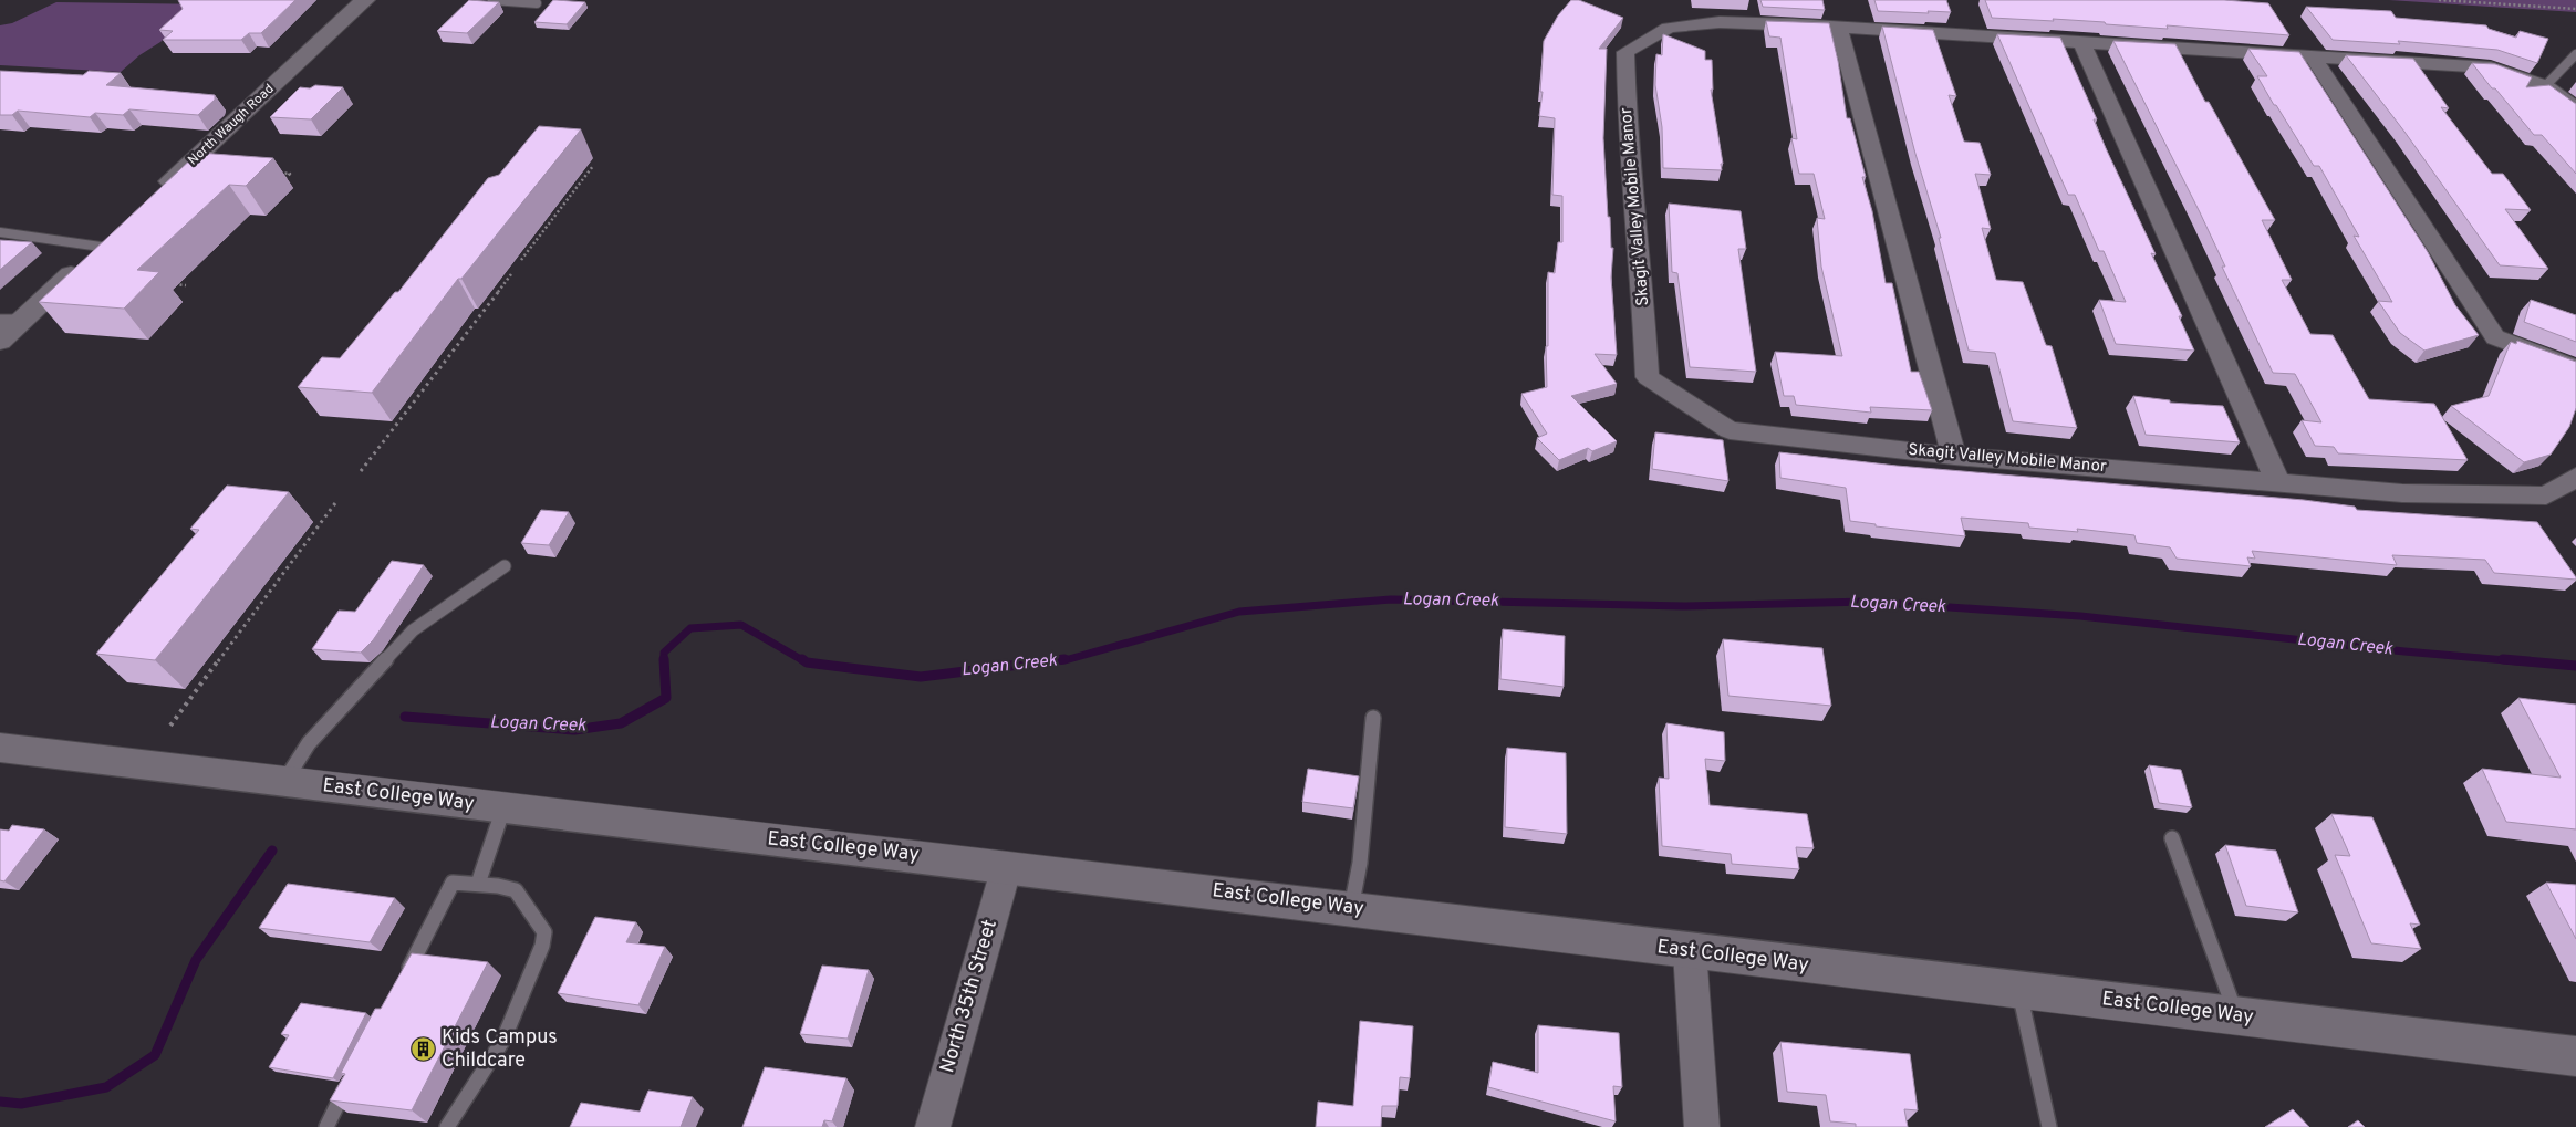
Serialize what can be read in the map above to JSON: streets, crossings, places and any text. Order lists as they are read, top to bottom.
{
  "streets": {
    "main road": ["North Waugh Road", "East College Way"],
    "street": ["Skagit Valley Mobile Manor", "North 35th Street"]
  },
  "crossings": [
    ["East College Way", "North 35th Street"]
  ],
  "water": ["Logan Creek"],
  "places": {
    "building": ["Kids Campus Childcare"]
  }
}
